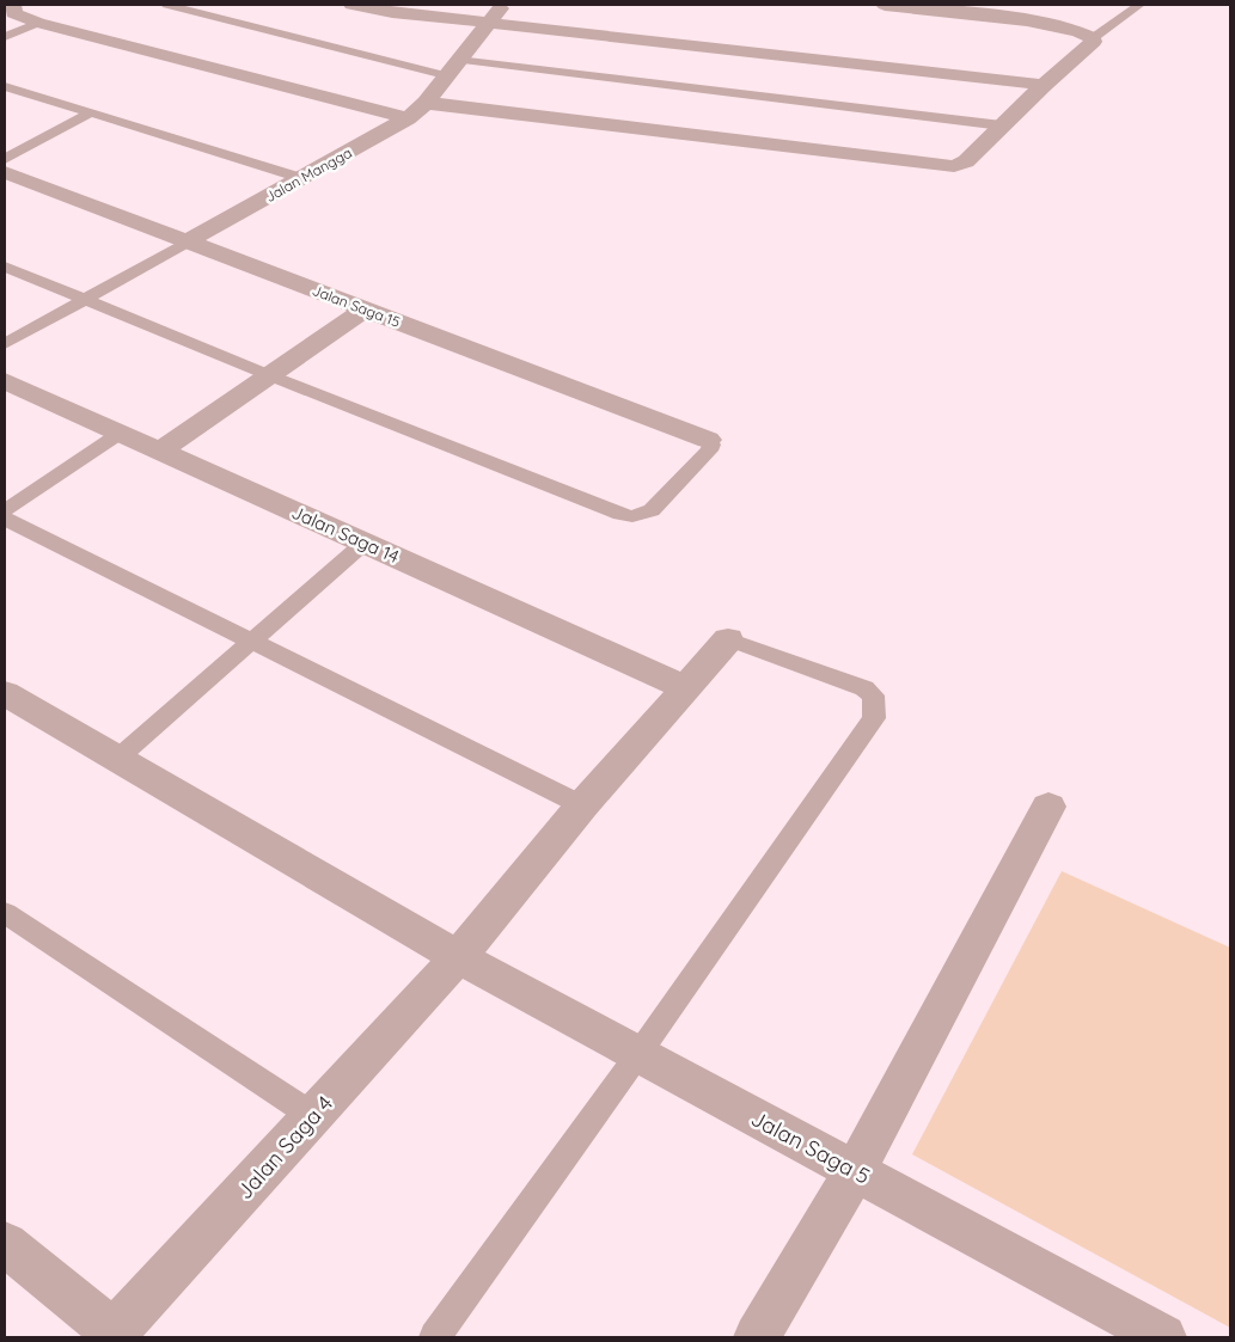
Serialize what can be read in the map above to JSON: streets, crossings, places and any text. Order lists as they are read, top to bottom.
{
  "streets": {
    "street": [
      "Jalan Mangga",
      "Jalan Saga 15",
      "Jalan Saga 14",
      "Jalan Saga 4",
      "Jalan Saga 5"
    ]
  },
  "crossings": [
    ["Jalan Mangga", "Jalan Saga 15"],
    ["Jalan Saga 14", "Jalan Saga 4"],
    ["Jalan Saga 4", "Jalan Saga 5"]
  ]
}
